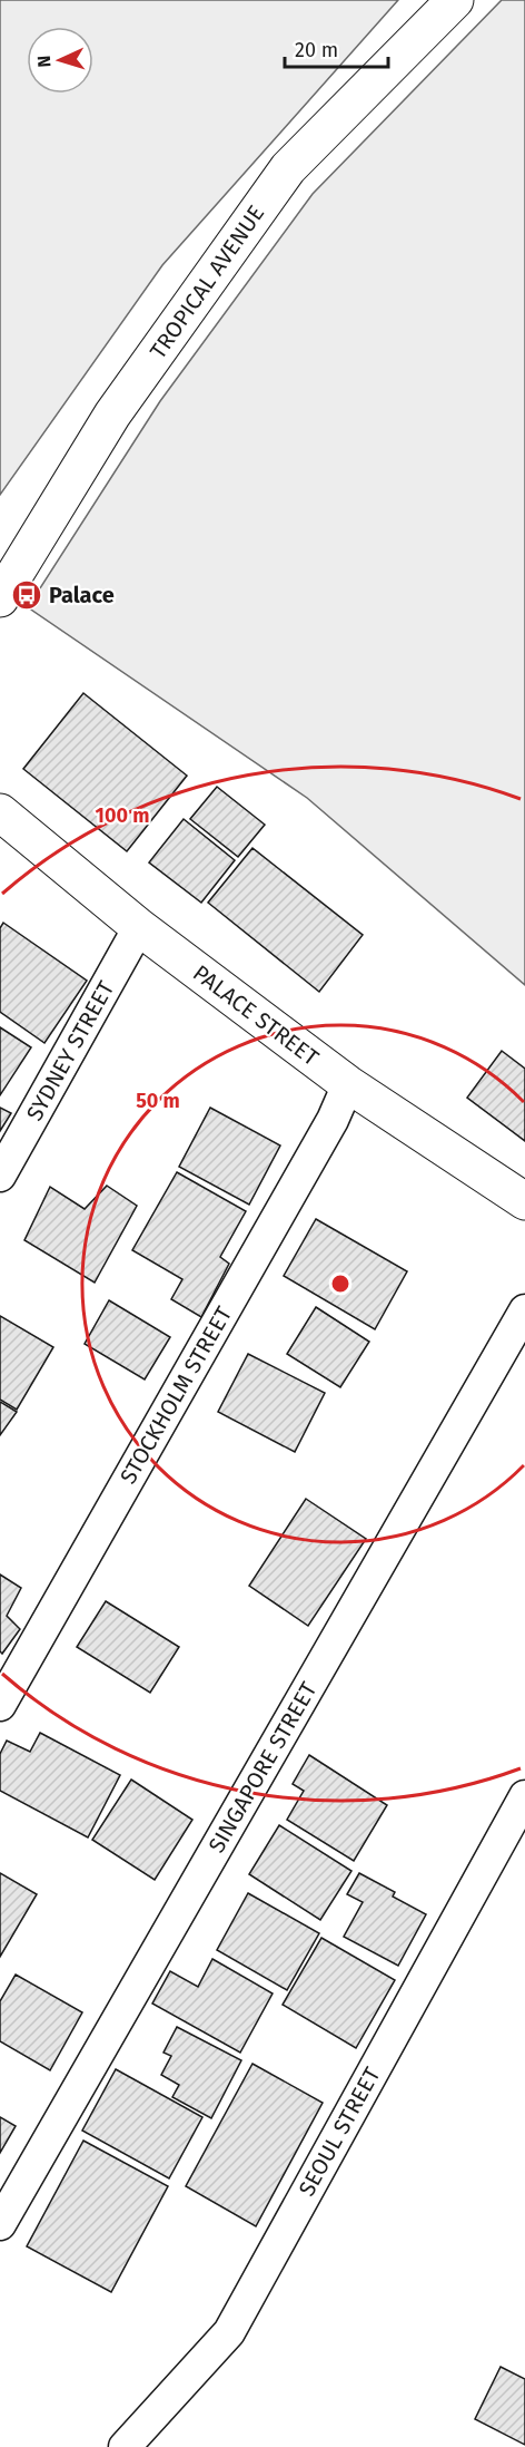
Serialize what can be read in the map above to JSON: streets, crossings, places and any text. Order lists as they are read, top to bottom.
{
  "streets": {
    "street": [
      "TROPICAL AVENUE",
      "PALACE STREET",
      "SYDNEY STREET",
      "STOCKHOLM STREET",
      "SINGAPORE STREET",
      "SEOUL STREET"
    ]
  },
  "crossings": [
    ["PALACE STREET", "SYDNEY STREET"],
    ["PALACE STREET", "STOCKHOLM STREET"]
  ],
  "places": {
    "bus stop": ["Palace"]
  },
  "scale_bar": "20 m",
  "north": "left",
  "rings": ["100 m", "50 m"]
}
